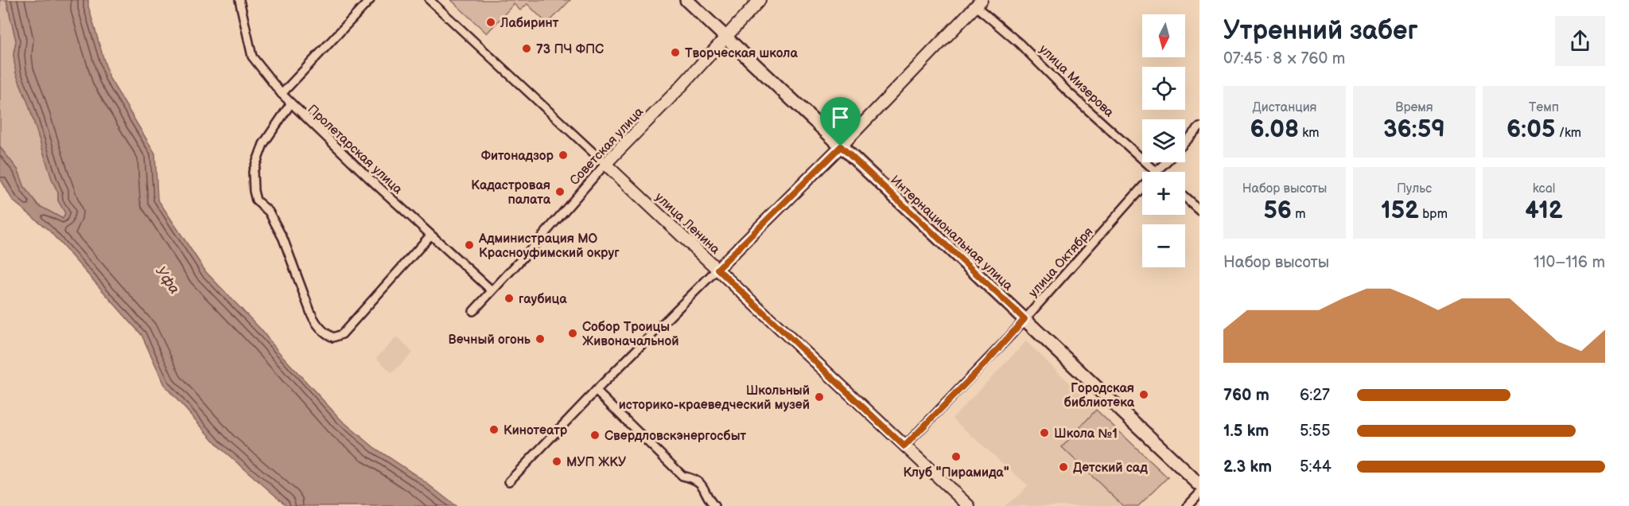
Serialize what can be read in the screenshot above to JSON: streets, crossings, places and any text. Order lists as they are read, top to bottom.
{
  "streets": {
    "main road": ["Советская улица", "улица Ленина", "Интернациональная улица"],
    "street": ["улица Мизерова", "Пролетарская улица", "улица Октября"]
  },
  "crossings": [
    ["улица Мизерова", "улица Октября"],
    ["Советская улица", "Пролетарская улица"],
    ["Советская улица", "улица Ленина"],
    ["Советская улица", "Интернациональная улица"],
    ["улица Ленина", "улица Октября"],
    ["Интернациональная улица", "улица Октября"]
  ],
  "water": ["Уфа"],
  "places": [
    "Лабиринт",
    "73 ПЧ ФПС",
    "Творческая школа",
    "Фитонадзор",
    "Кадастровая палата",
    "Администрация МО Красноуфимский округ",
    "гаубица",
    "Собор Троицы Живоначальной",
    "Вечный огонь",
    "Городская библиотека",
    "Школьный историко-краеведческий музей",
    "Кинотеатр",
    "Школа №1",
    "Свердловскэнергосбыт",
    "Клуб \"Пирамида\"",
    "МУП ЖКУ",
    "Детский сад"
  ],
  "north": "bottom",
  "page": {
    "heading": ["Утренний забег", "07:45 · 8 × 760 m"],
    "map_buttons": ["+", "−"],
    "stats": [
      ["Дистанция", "6.08 km"],
      ["Время", "36:59"],
      ["Темп", "6:05 /km"],
      ["Набор высоты", "56 m"],
      ["Пульс", "152 bpm"],
      ["kcal", "412"]
    ],
    "chart": ["Набор высоты", "110–116 m"],
    "list": [
      {
        "name": "760 m",
        "note": "6:27"
      },
      {
        "name": "1.5 km",
        "note": "5:55"
      },
      {
        "name": "2.3 km",
        "note": "5:44"
      }
    ]
  }
}
